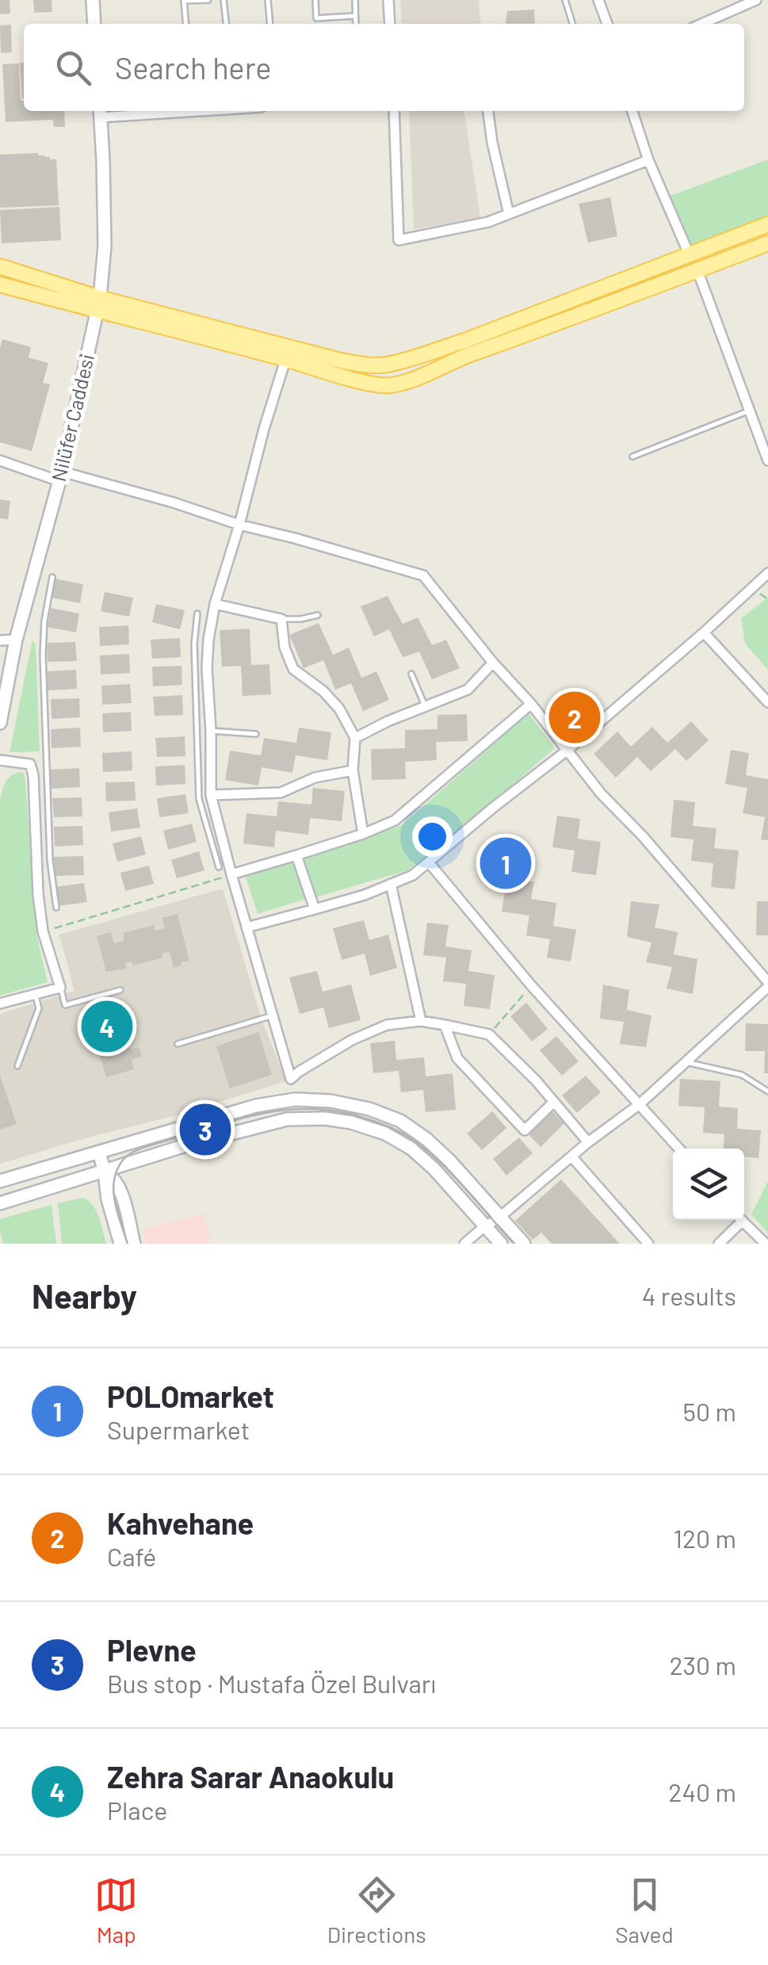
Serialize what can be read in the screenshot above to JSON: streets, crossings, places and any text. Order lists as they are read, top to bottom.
{
  "streets": {
    "main road": ["Nilüfer Caddesi"]
  },
  "page": {
    "search": "Search here",
    "pins": [
      "2",
      "1",
      "4",
      "3"
    ],
    "heading": ["Nearby", "4 results"],
    "list": [
      {
        "mark": "1",
        "name": "POLOmarket",
        "note": "Supermarket",
        "value": "50 m"
      },
      {
        "mark": "2",
        "name": "Kahvehane",
        "note": "Café",
        "value": "120 m"
      },
      {
        "mark": "3",
        "name": "Plevne",
        "note": "Bus stop · Mustafa Özel Bulvarı",
        "value": "230 m"
      },
      {
        "mark": "4",
        "name": "Zehra Sarar Anaokulu",
        "note": "Place",
        "value": "240 m"
      }
    ],
    "nav": ["Map", "Directions", "Saved"]
  }
}
